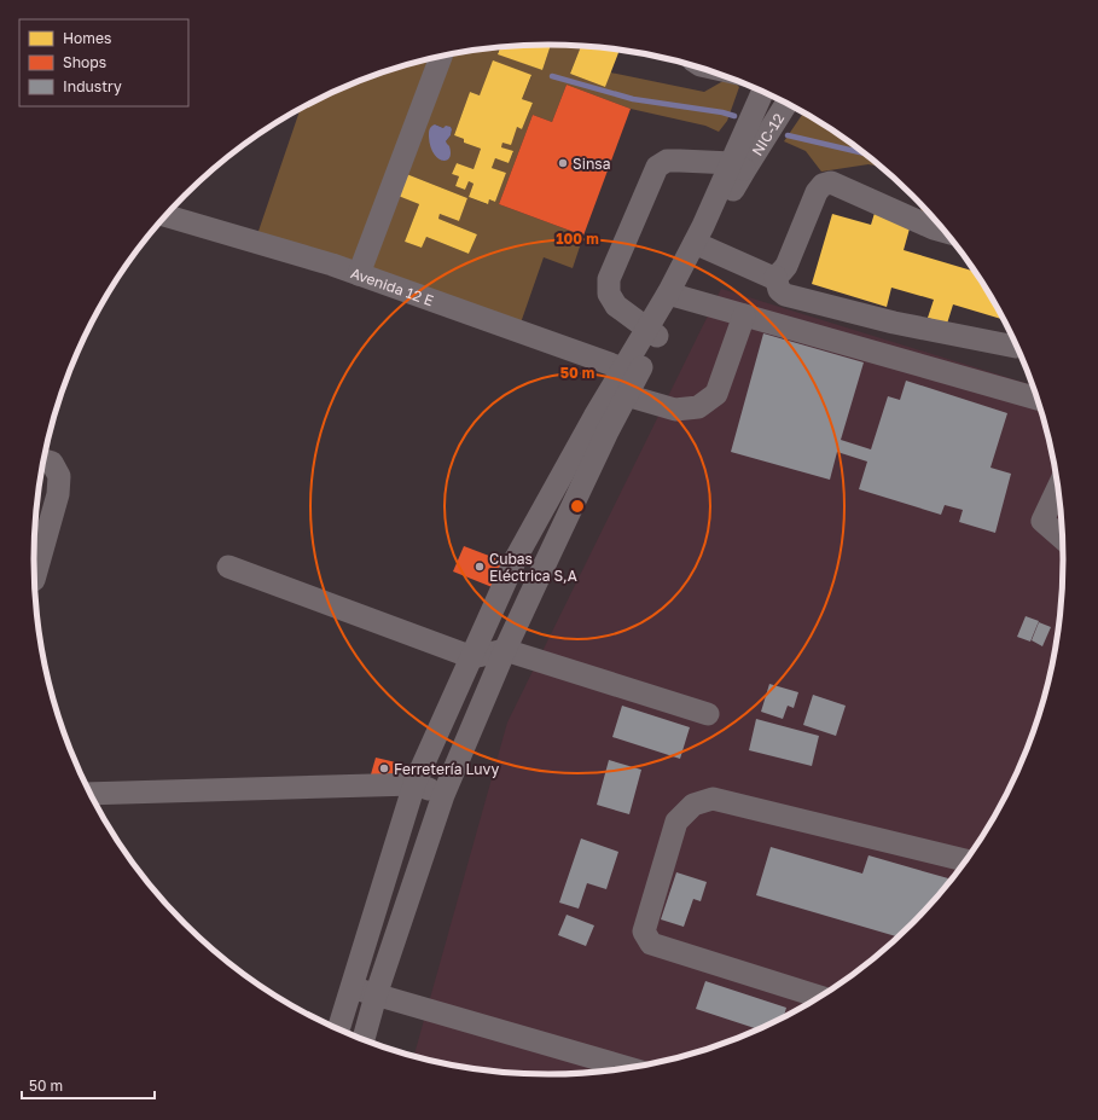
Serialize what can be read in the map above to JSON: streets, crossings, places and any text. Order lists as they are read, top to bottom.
{
  "streets": {
    "street": ["NIC-12", "Avenida 12 E"]
  },
  "places": ["Sinsa", "Cubas Eléctrica S,A", "Ferretería Luvy"],
  "legend": ["Homes", "Shops", "Industry"],
  "scale_bar": "50 m",
  "rings": ["100 m", "50 m"]
}
